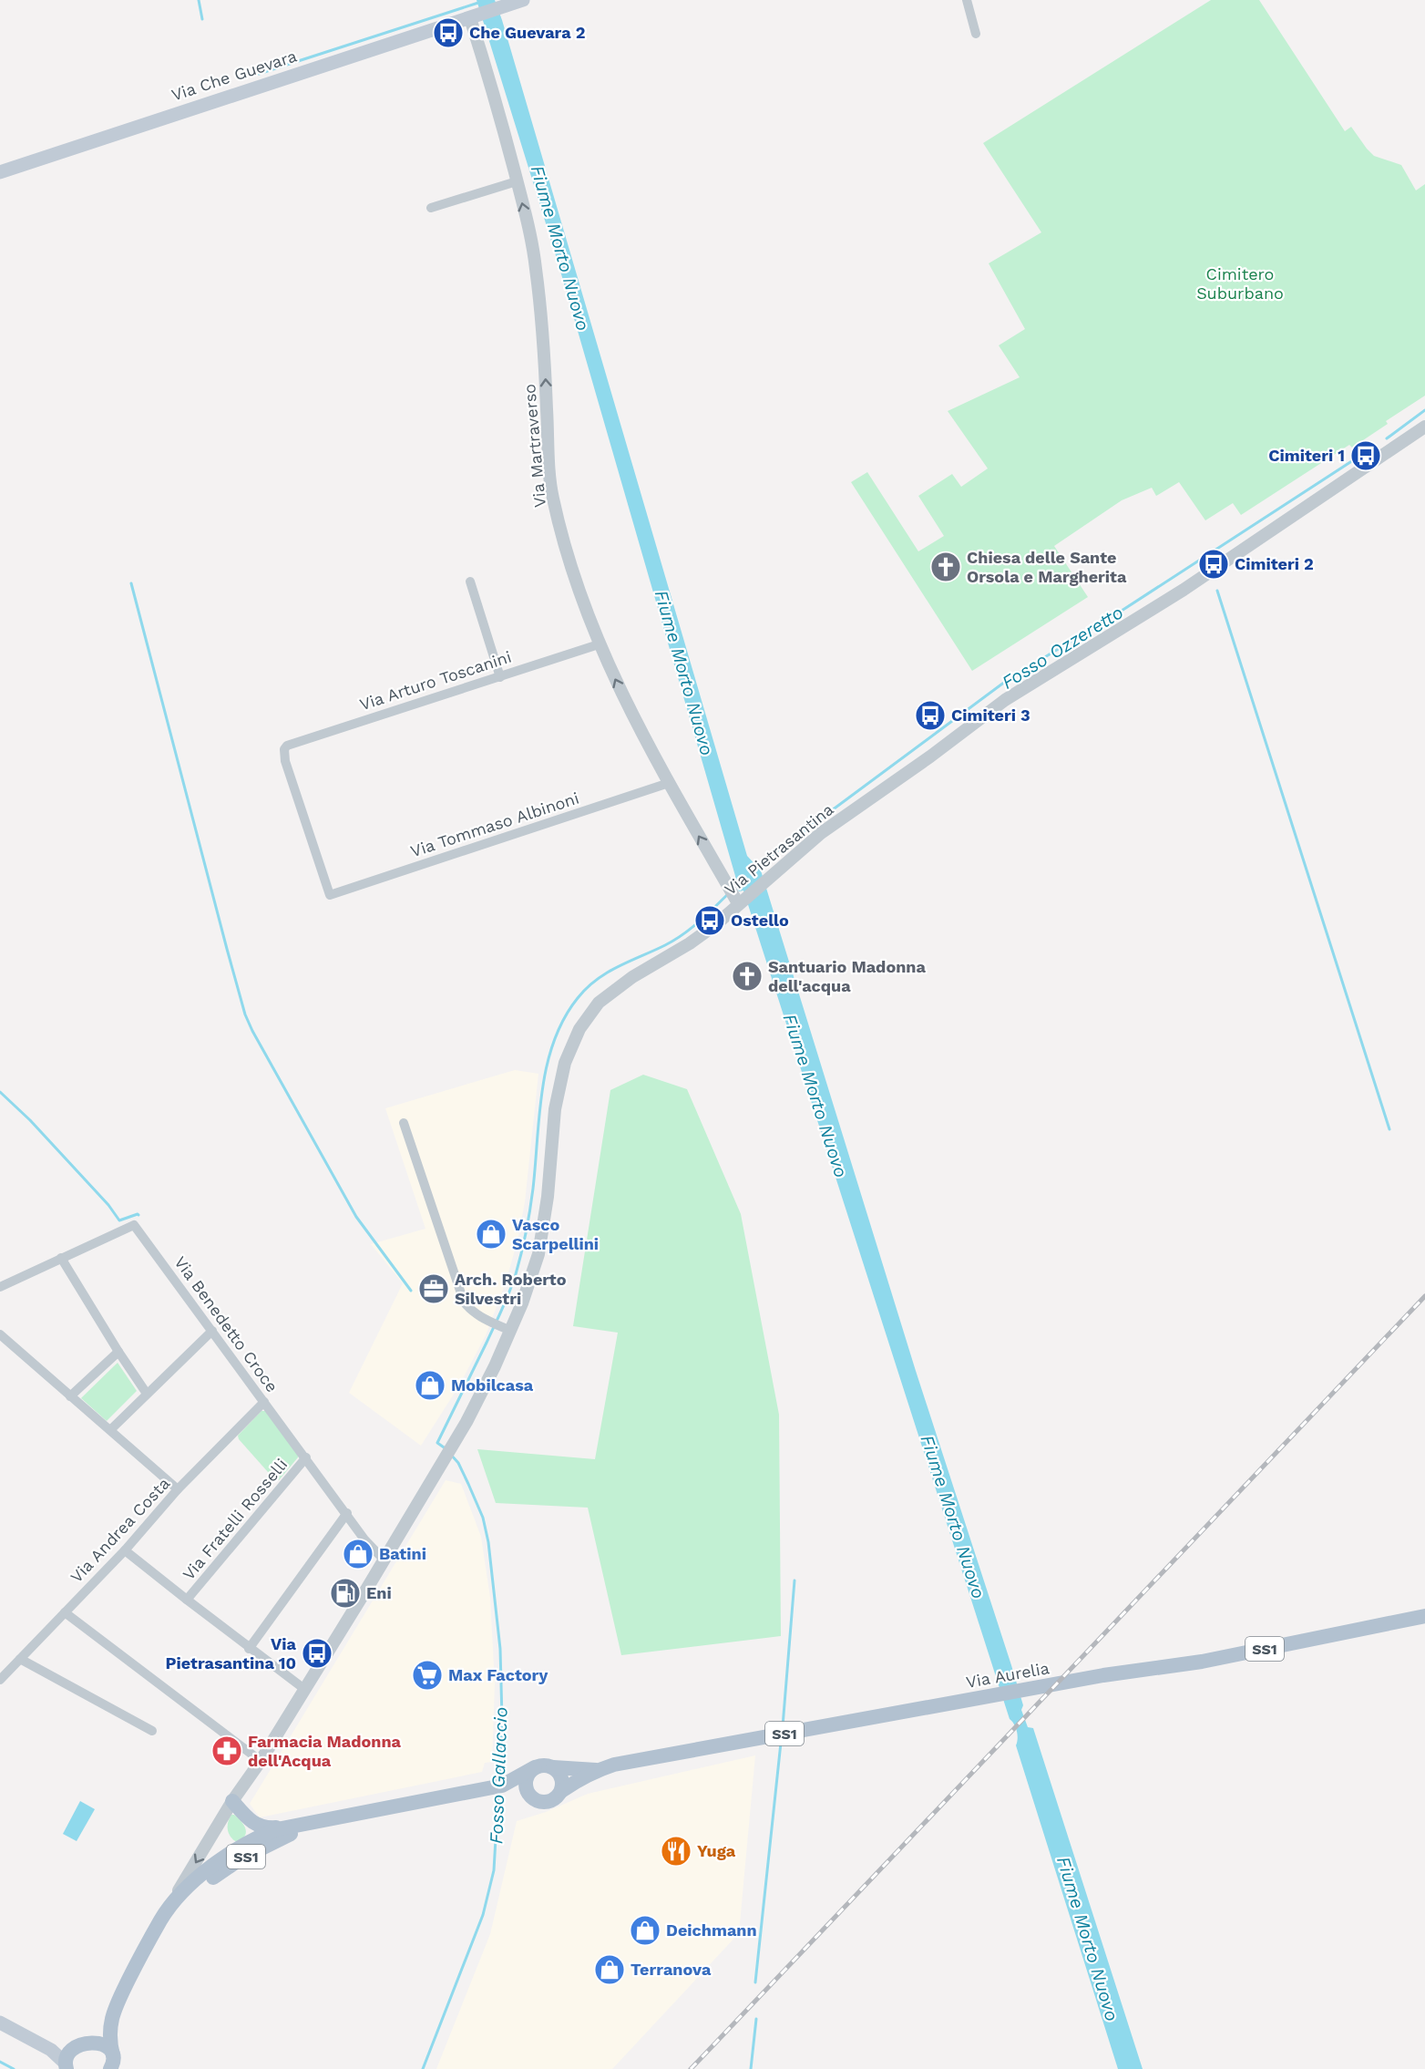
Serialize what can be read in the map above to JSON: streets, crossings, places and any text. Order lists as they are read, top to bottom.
{
  "streets": {
    "main road": ["Via Che Guevara", "SS1", "Via Aurelia"],
    "street": [
      "Via Martraverso",
      "Via Arturo Toscanini",
      "Via Tommaso Albinoni",
      "Via Pietrasantina",
      "Via Benedetto Croce",
      "Via Fratelli Rosselli",
      "Via Andrea Costa"
    ]
  },
  "crossings": [
    ["Via Che Guevara", "Via Martraverso"],
    ["Via Martraverso", "Via Arturo Toscanini"],
    ["Via Martraverso", "Via Tommaso Albinoni"],
    ["Via Martraverso", "Via Pietrasantina"],
    ["Via Arturo Toscanini", "Via Tommaso Albinoni"],
    ["Via Pietrasantina", "Via Benedetto Croce"],
    ["Via Pietrasantina", "SS1"],
    ["Via Benedetto Croce", "Via Fratelli Rosselli"],
    ["Via Benedetto Croce", "Via Andrea Costa"],
    ["SS1", "Via Aurelia"]
  ],
  "one_way": ["Via Martraverso"],
  "water": ["Fiume Morto Nuovo", "Fosso Ozzeretto", "Fosso Gallaccio"],
  "parks": ["Cimitero Suburbano"],
  "places": {
    "bus stop": [
      "Che Guevara 2",
      "Cimiteri 1",
      "Cimiteri 2",
      "Cimiteri 3",
      "Ostello",
      "Via Pietrasantina 10"
    ],
    "church": ["Chiesa delle Sante Orsola e Margherita", "Santuario Madonna dell'acqua"],
    "shop": [
      "Vasco Scarpellini",
      "Mobilcasa",
      "Batini",
      "Deichmann",
      "Terranova"
    ],
    "office": ["Arch. Roberto Silvestri"],
    "fuel station": ["Eni"],
    "supermarket": ["Max Factory"],
    "pharmacy": ["Farmacia Madonna dell'Acqua"],
    "restaurant": ["Yuga"]
  }
}
